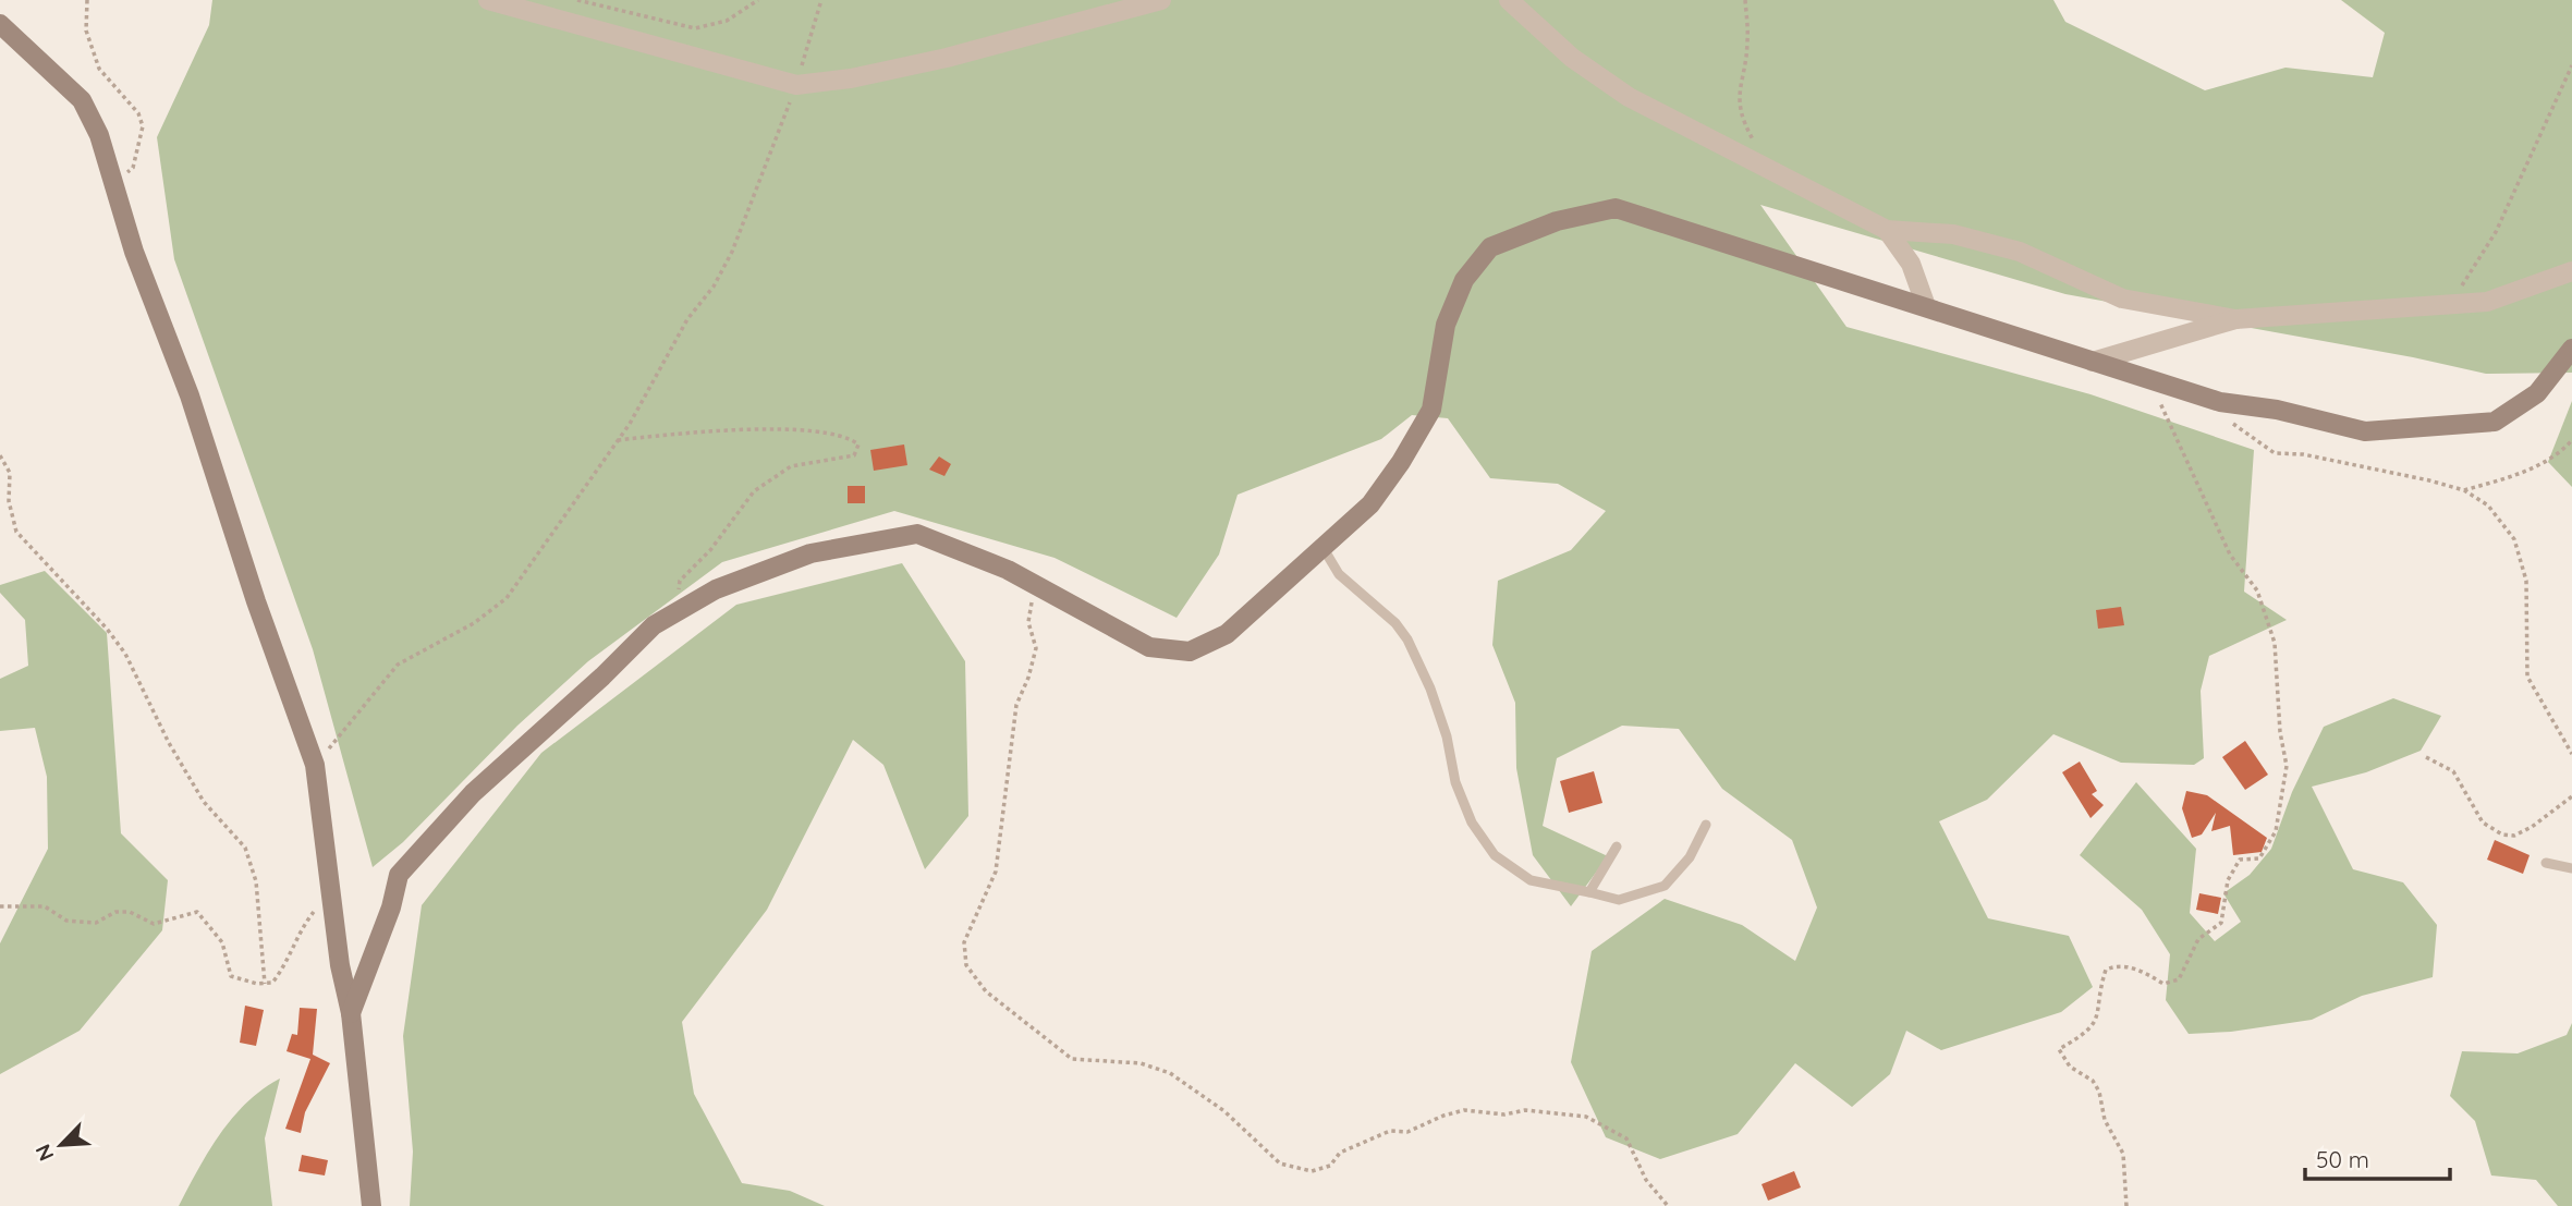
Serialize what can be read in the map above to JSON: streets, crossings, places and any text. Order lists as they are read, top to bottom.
{
  "scale_bar": "50 m",
  "north": "bottom left"
}
